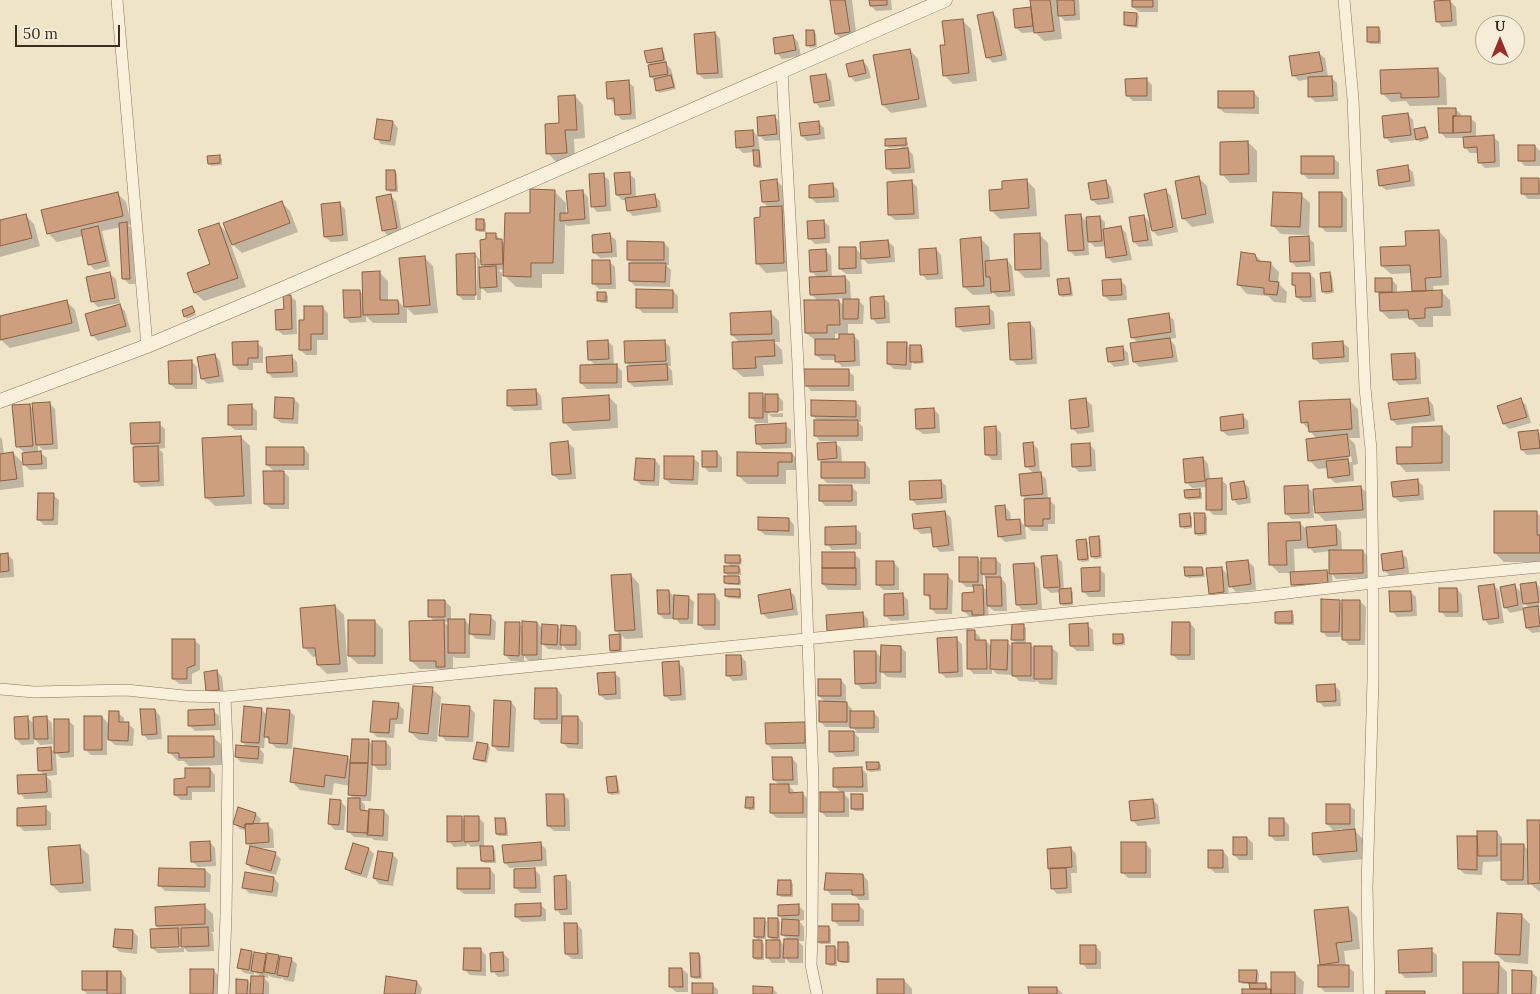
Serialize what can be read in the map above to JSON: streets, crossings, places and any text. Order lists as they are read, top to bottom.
{
  "scale_bar": "50 m",
  "north": "top"
}
